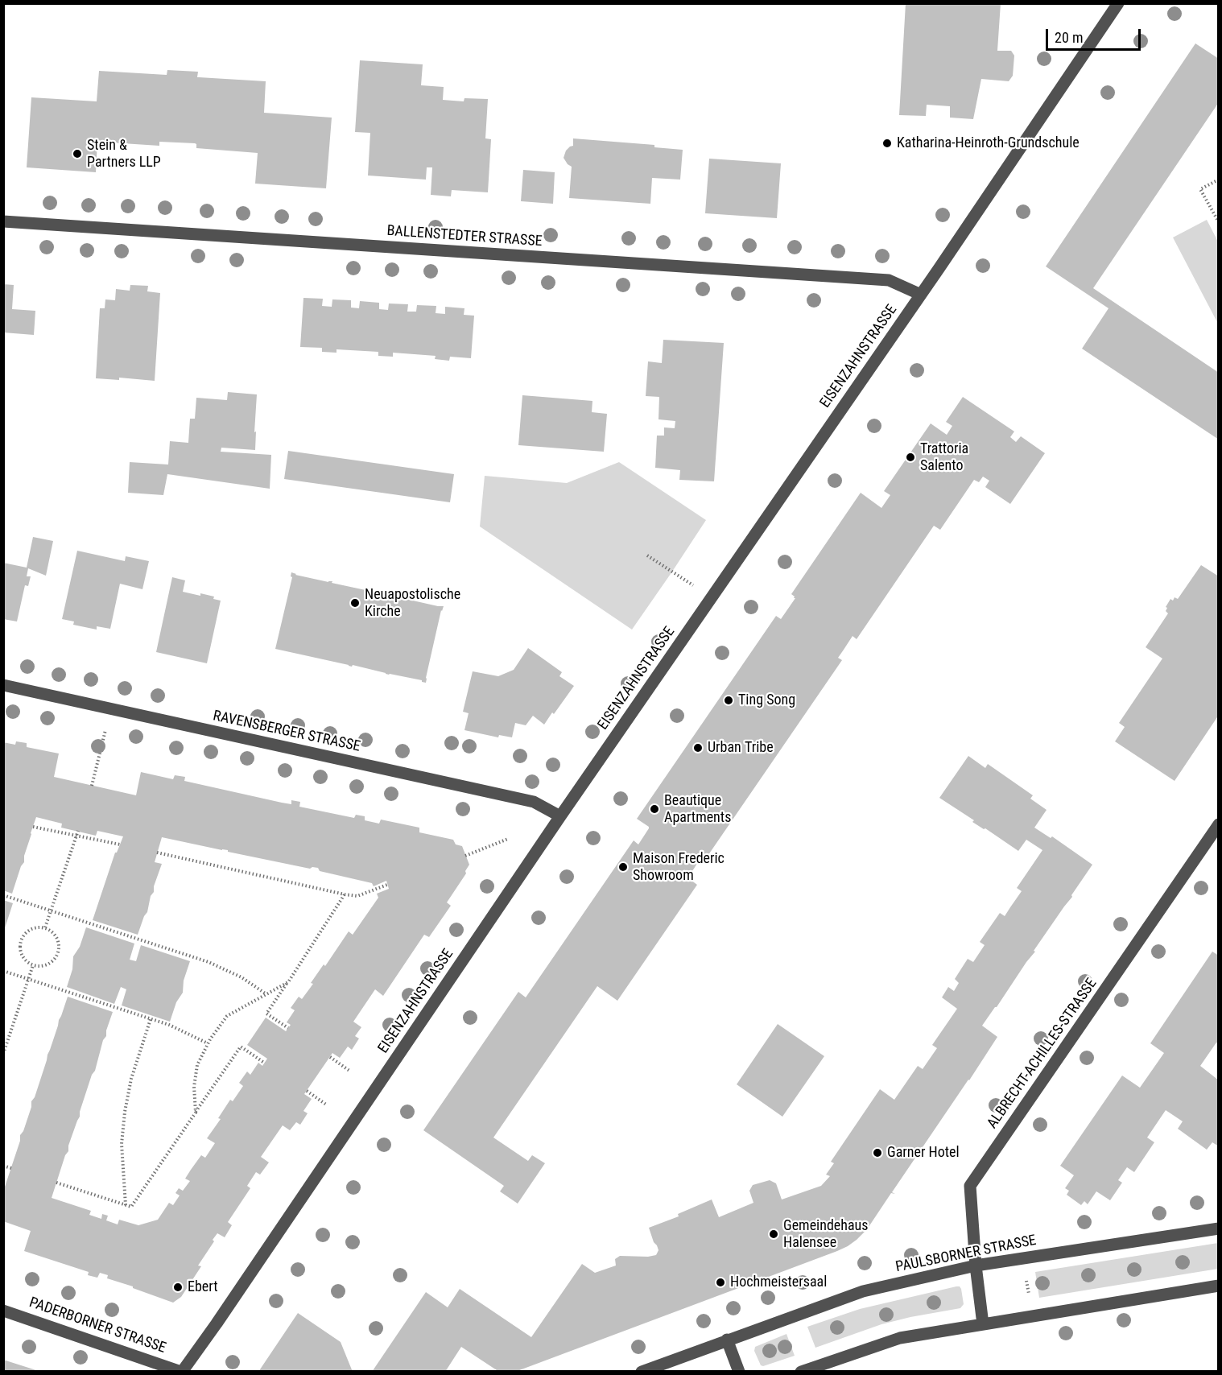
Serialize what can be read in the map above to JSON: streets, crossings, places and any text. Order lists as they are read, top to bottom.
{
  "streets": {
    "street": [
      "BALLENSTEDTER STRASSE",
      "EISENZAHNSTRASSE",
      "RAVENSBERGER STRASSE",
      "ALBRECHT-ACHILLES-STRASSE",
      "PAULSBORNER STRASSE",
      "PADERBORNER STRASSE"
    ]
  },
  "crossings": [
    ["BALLENSTEDTER STRASSE", "EISENZAHNSTRASSE"],
    ["EISENZAHNSTRASSE", "RAVENSBERGER STRASSE"],
    ["EISENZAHNSTRASSE", "PADERBORNER STRASSE"],
    ["ALBRECHT-ACHILLES-STRASSE", "PAULSBORNER STRASSE"]
  ],
  "places": [
    "Katharina-Heinroth-Grundschule",
    "Stein & Partners LLP",
    "Trattoria Salento",
    "Neuapostolische Kirche",
    "Ting Song",
    "Urban Tribe",
    "Beautique Apartments",
    "Maison Frederic Showroom",
    "Garner Hotel",
    "Gemeindehaus Halensee",
    "Hochmeistersaal",
    "Ebert"
  ],
  "scale_bar": "20 m"
}
